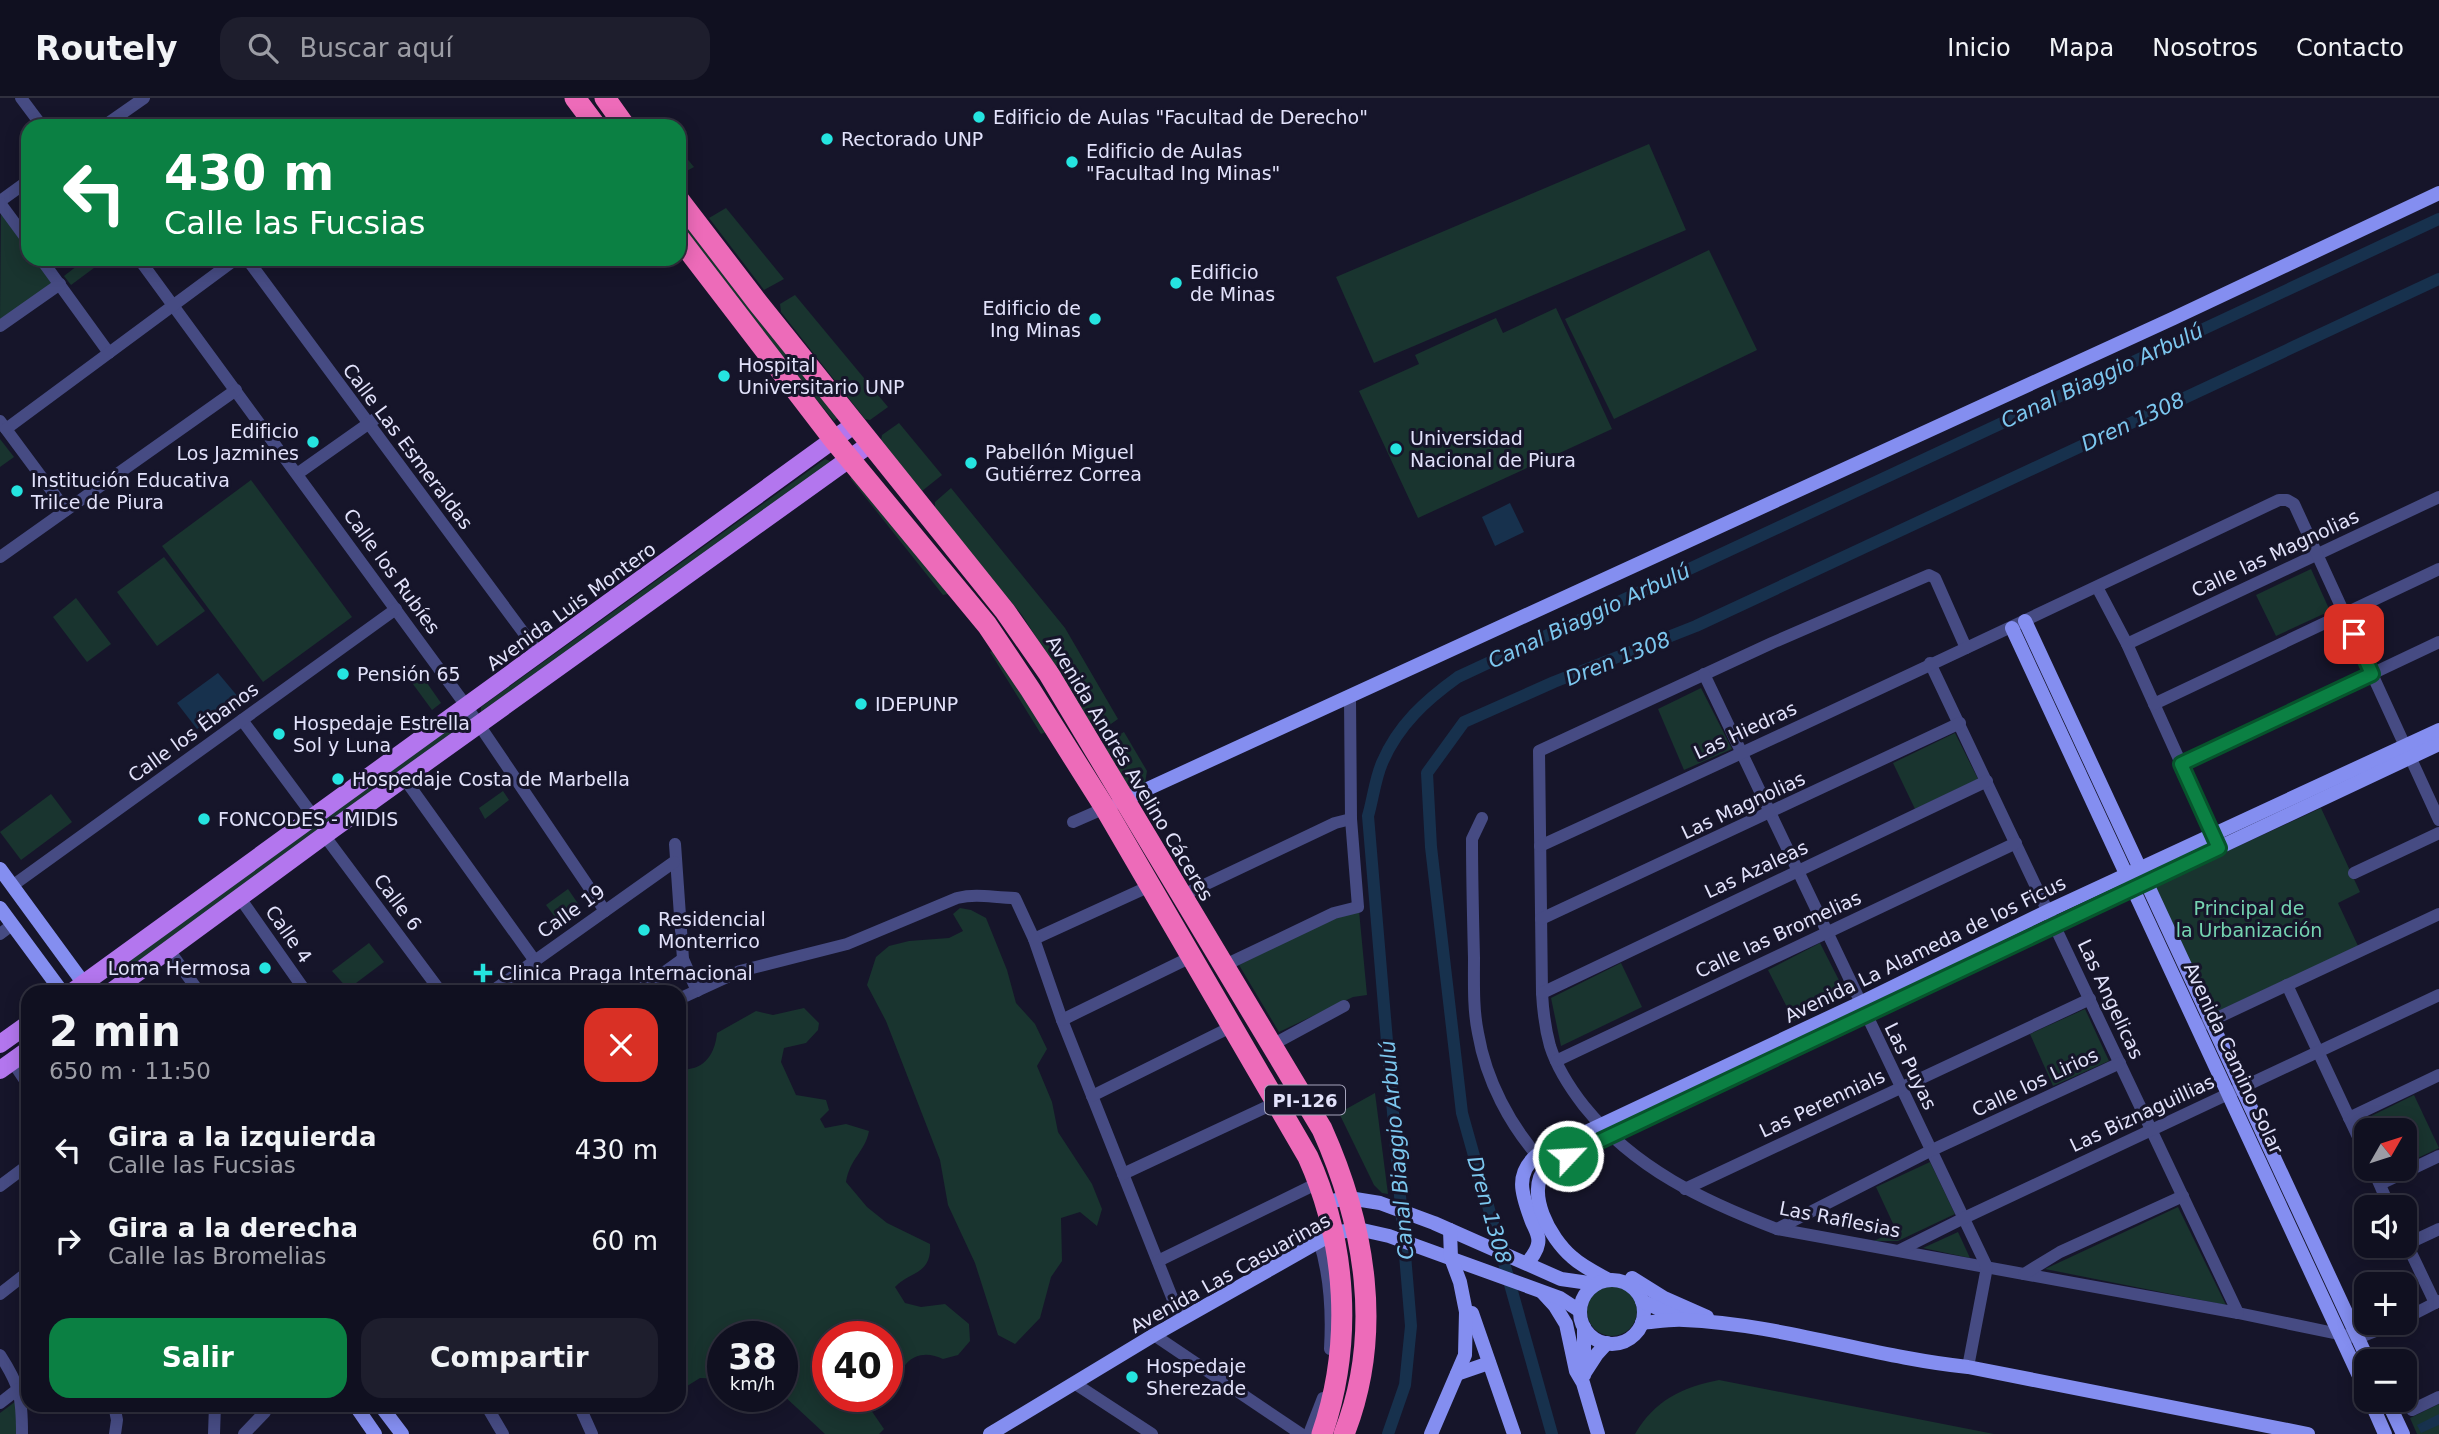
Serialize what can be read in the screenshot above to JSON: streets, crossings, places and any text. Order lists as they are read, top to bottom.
{
  "streets": {
    "highway": ["Avenida Andrés Avelino Cáceres", "PI-126"],
    "main road": ["Avenida Luis Montero"],
    "street": [
      "Calle Las Esmeraldas",
      "Calle las Magnolias",
      "Calle los Rubíes",
      "Las Hiedras",
      "Calle los Ébanos",
      "Las Magnolias",
      "Las Azaleas",
      "Calle 6",
      "Calle 19",
      "Calle 4",
      "Calle las Bromelias",
      "Avenida La Alameda de los Ficus",
      "Las Angelicas",
      "Avenida Camino Solar",
      "Las Puyas",
      "Calle los Lirios",
      "Las Perennials",
      "Las Biznaguillias",
      "Las Raflesias",
      "Avenida Las Casuarinas"
    ]
  },
  "crossings": [
    ["Calle Las Esmeraldas", "Avenida Luis Montero"],
    ["Calle las Magnolias", "Las Hiedras"],
    ["Calle los Rubíes", "Avenida Luis Montero"],
    ["Calle los Rubíes", "Calle los Ébanos"],
    ["Calle los Rubíes", "Calle 19"],
    ["Avenida Luis Montero", "Avenida Andrés Avelino Cáceres"],
    ["Las Hiedras", "Las Angelicas"],
    ["Las Hiedras", "Avenida Camino Solar"],
    ["Las Hiedras", "Las Puyas"],
    ["Las Hiedras", "Las Raflesias"],
    ["Avenida Andrés Avelino Cáceres", "Avenida Las Casuarinas"],
    ["Las Magnolias", "Las Angelicas"],
    ["Las Magnolias", "Las Puyas"],
    ["Las Magnolias", "Las Raflesias"],
    ["Las Azaleas", "Las Angelicas"],
    ["Las Azaleas", "Las Puyas"],
    ["Las Azaleas", "Las Raflesias"],
    ["Calle las Bromelias", "Las Angelicas"],
    ["Calle las Bromelias", "Las Puyas"],
    ["Calle las Bromelias", "Las Raflesias"],
    ["Avenida La Alameda de los Ficus", "Las Angelicas"],
    ["Avenida La Alameda de los Ficus", "Avenida Camino Solar"],
    ["Avenida La Alameda de los Ficus", "Las Puyas"],
    ["Avenida La Alameda de los Ficus", "Las Raflesias"],
    ["Las Angelicas", "Calle los Lirios"],
    ["Las Angelicas", "Las Perennials"],
    ["Las Angelicas", "Las Biznaguillias"],
    ["Las Angelicas", "Las Raflesias"],
    ["Avenida Camino Solar", "Las Biznaguillias"],
    ["Avenida Camino Solar", "Las Raflesias"],
    ["Las Puyas", "Calle los Lirios"],
    ["Las Puyas", "Las Perennials"],
    ["Las Puyas", "Las Biznaguillias"],
    ["Las Puyas", "Las Raflesias"],
    ["Calle los Lirios", "Las Raflesias"],
    ["Las Perennials", "Las Raflesias"],
    ["Las Biznaguillias", "Las Raflesias"]
  ],
  "water": ["Canal Biaggio Arbulú", "Dren 1308"],
  "parks": ["Principal de la Urbanización"],
  "places": {
    "other": [
      "Edificio de Aulas \"Facultad de Derecho\"",
      "Rectorado UNP",
      "Edificio de Aulas \"Facultad Ing Minas\"",
      "Edificio de Minas",
      "Edificio de Ing Minas",
      "Hospital Universitario UNP",
      "Edificio Los Jazmines",
      "Universidad Nacional de Piura",
      "Pabellón Miguel Gutiérrez Correa",
      "Institución Educativa Trilce de Piura",
      "Pensión 65",
      "IDEPUNP",
      "Hospedaje Estrella Sol y Luna",
      "Hospedaje Costa de Marbella",
      "FONCODES - MIDIS",
      "Residencial Monterrico",
      "Loma Hermosa",
      "Hospedaje Sherezade"
    ],
    "health": ["Clinica Praga Internacional"]
  },
  "north": "top right",
  "page": {
    "header": "Routely",
    "search": "Buscar aquí",
    "nav": [
      "Inicio",
      "Mapa",
      "Nosotros",
      "Contacto"
    ],
    "turn": ["430 m", "Calle las Fucsias"],
    "heading": ["2 min", "650 m · 11:50"],
    "list": [
      {
        "name": "Gira a la izquierda",
        "note": "Calle las Fucsias",
        "value": "430 m"
      },
      {
        "name": "Gira a la derecha",
        "note": "Calle las Bromelias",
        "value": "60 m"
      }
    ],
    "map_buttons": ["+", "−"],
    "buttons": ["Salir", "Compartir"],
    "speed": "38 km/h",
    "limit": "40"
  }
}
